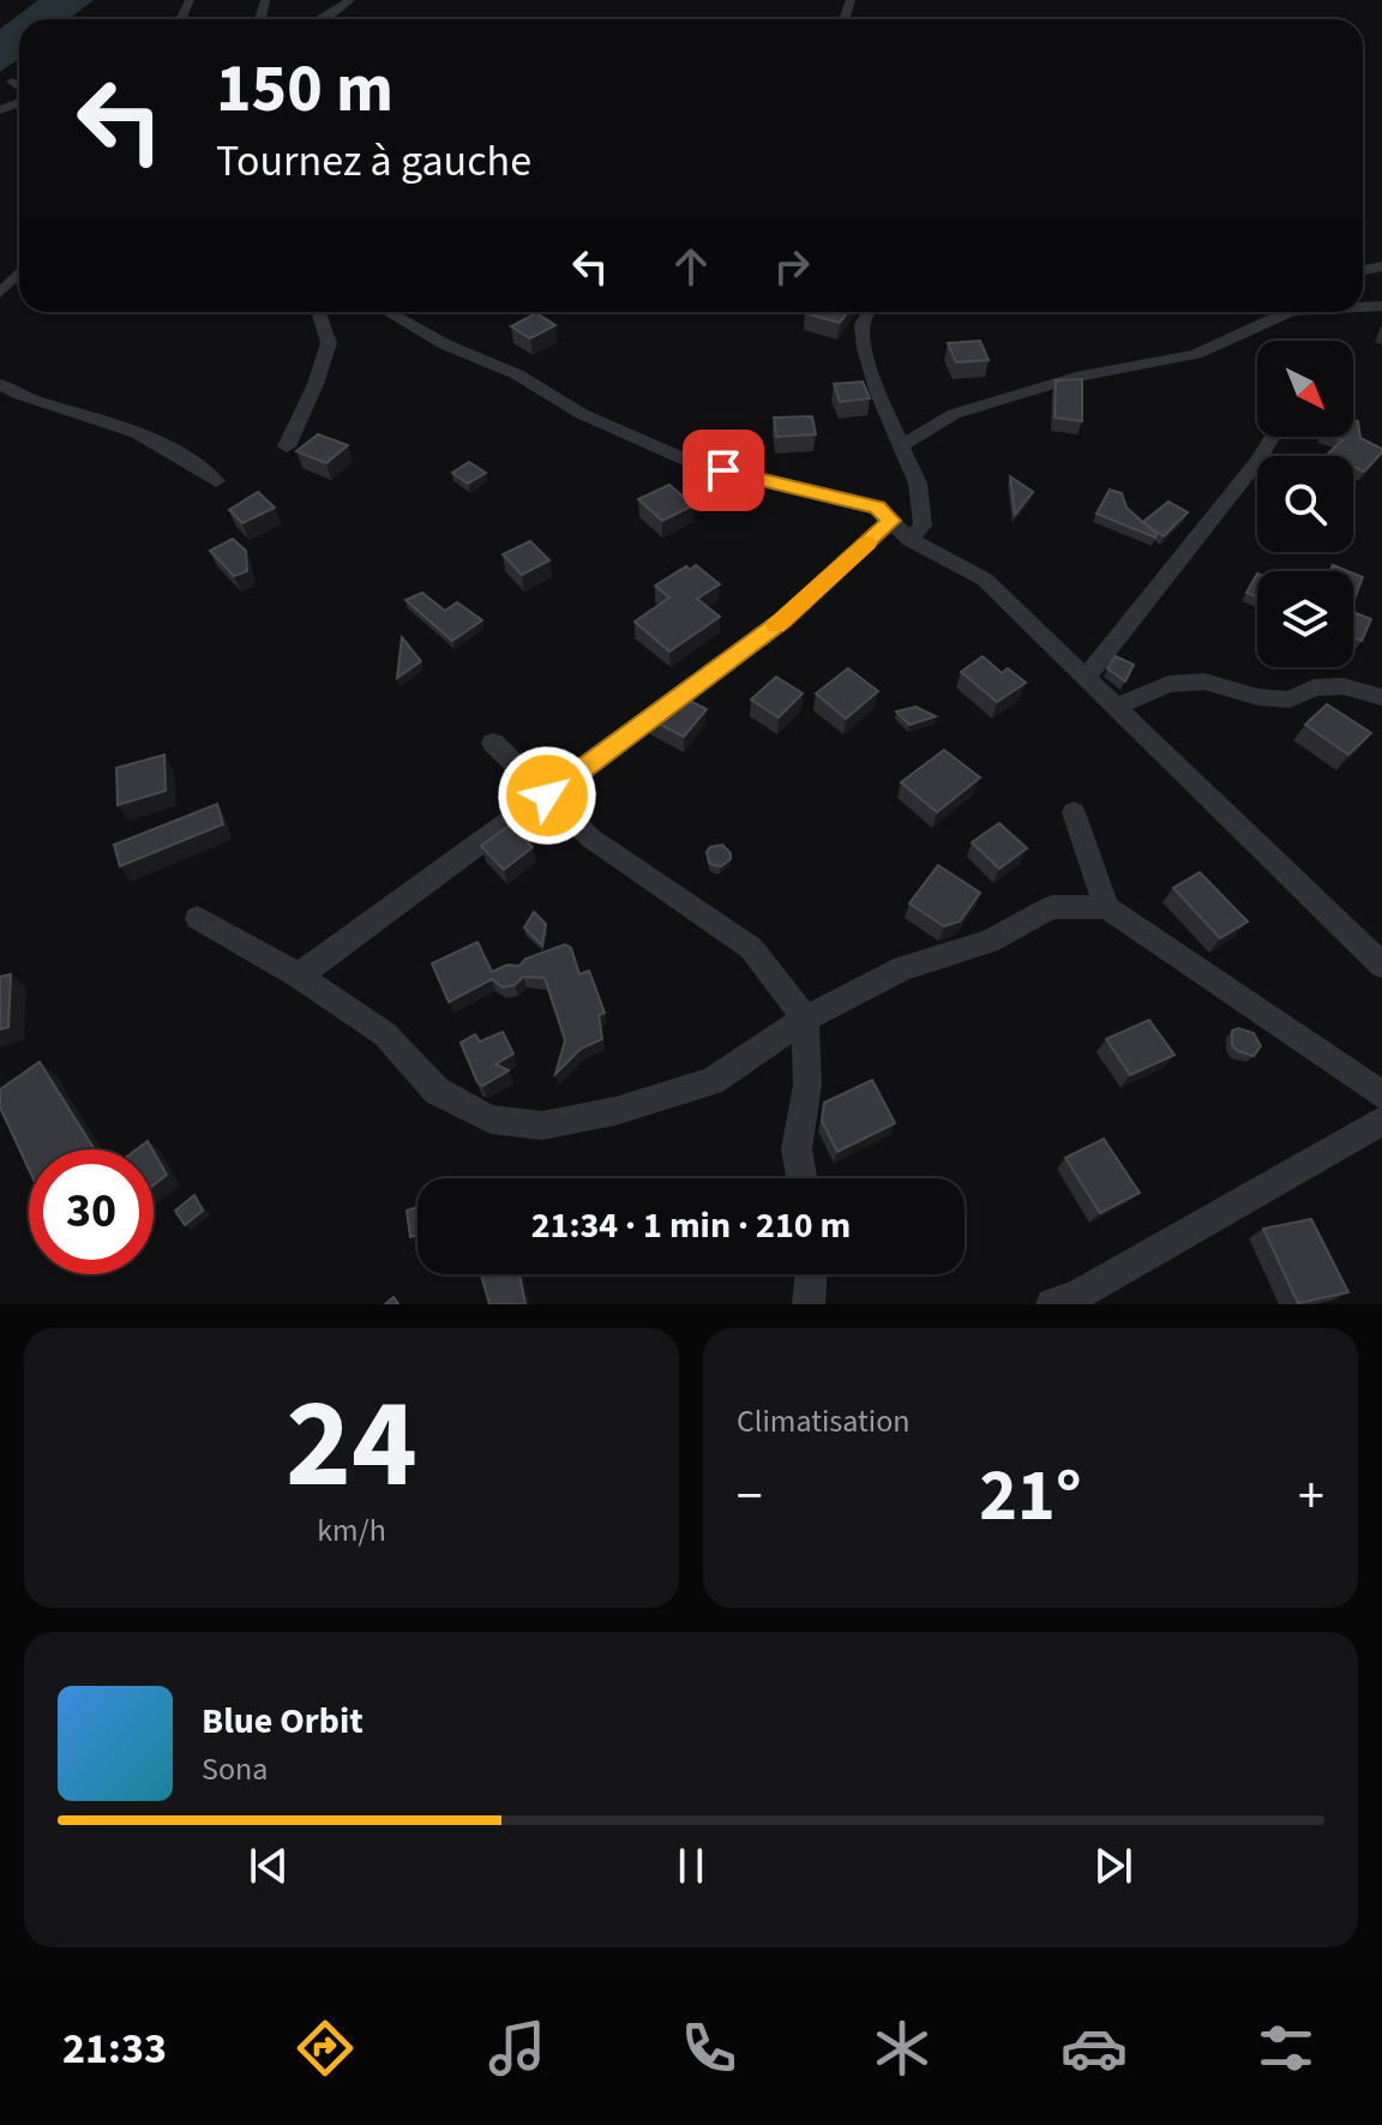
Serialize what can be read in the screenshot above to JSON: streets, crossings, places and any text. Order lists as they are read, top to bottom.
{
  "north": "bottom right",
  "page": {
    "turn": ["150 m", "Tournez à gauche"],
    "limit": "30",
    "trip": "21:34 · 1 min · 210 m",
    "tile": [
      ["24", "km/h"],
      "Climatisation"
    ],
    "heat": ["−", "21°", "+"],
    "song": ["Blue Orbit", "Sona"],
    "tabs": "21:33"
  }
}
